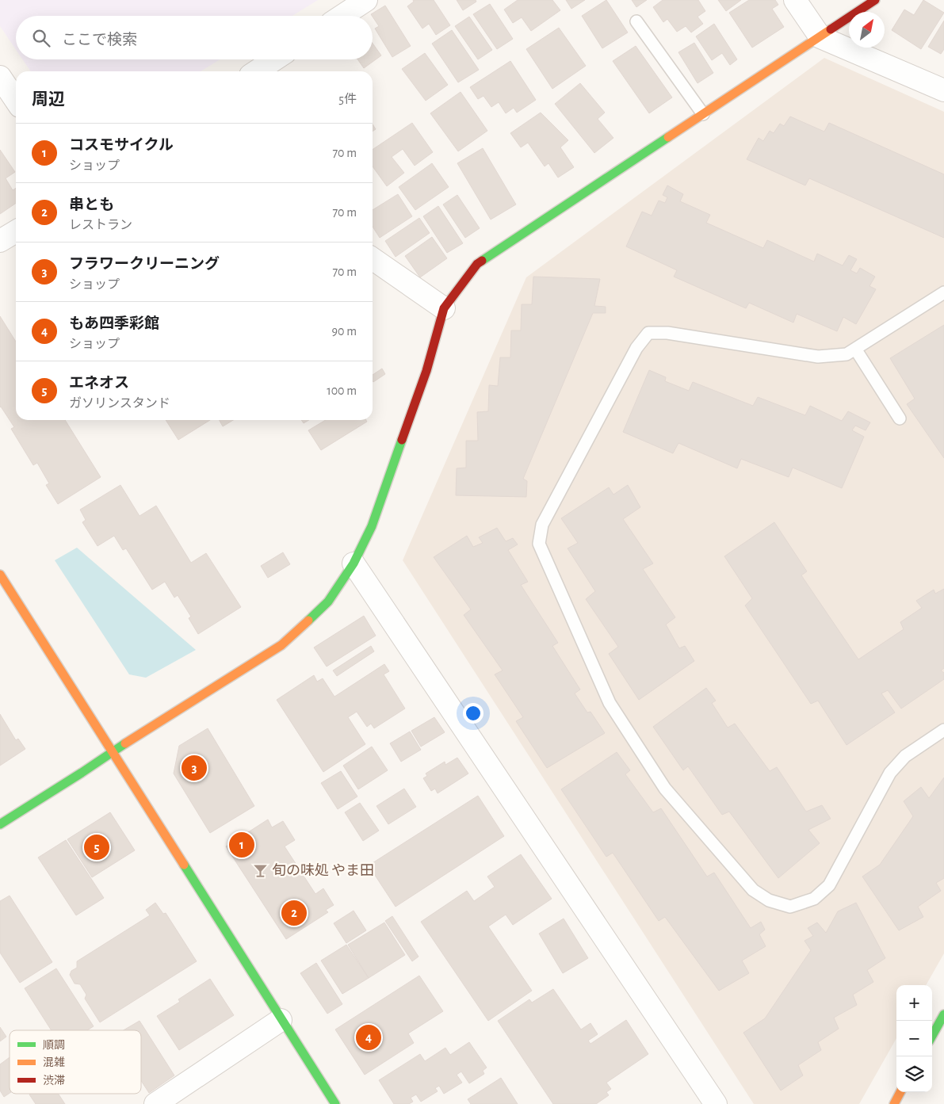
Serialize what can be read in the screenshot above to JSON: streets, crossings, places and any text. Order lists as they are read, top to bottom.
{
  "places": {
    "bar": ["旬の味処 やま田"]
  },
  "legend": ["順調", "混雑", "渋滞"],
  "north": "top right",
  "page": {
    "search": "ここで検索",
    "heading": ["周辺", "5件"],
    "list": [
      {
        "mark": "1",
        "name": "コスモサイクル",
        "note": "ショップ",
        "value": "70 m"
      },
      {
        "mark": "2",
        "name": "串とも",
        "note": "レストラン",
        "value": "70 m"
      },
      {
        "mark": "3",
        "name": "フラワークリーニング",
        "note": "ショップ",
        "value": "70 m"
      },
      {
        "mark": "4",
        "name": "もあ四季彩館",
        "note": "ショップ",
        "value": "90 m"
      },
      {
        "mark": "5",
        "name": "エネオス",
        "note": "ガソリンスタンド",
        "value": "100 m"
      }
    ],
    "pins": [
      "3",
      "1",
      "5",
      "2",
      "4"
    ],
    "map_buttons": ["+", "−"]
  }
}
